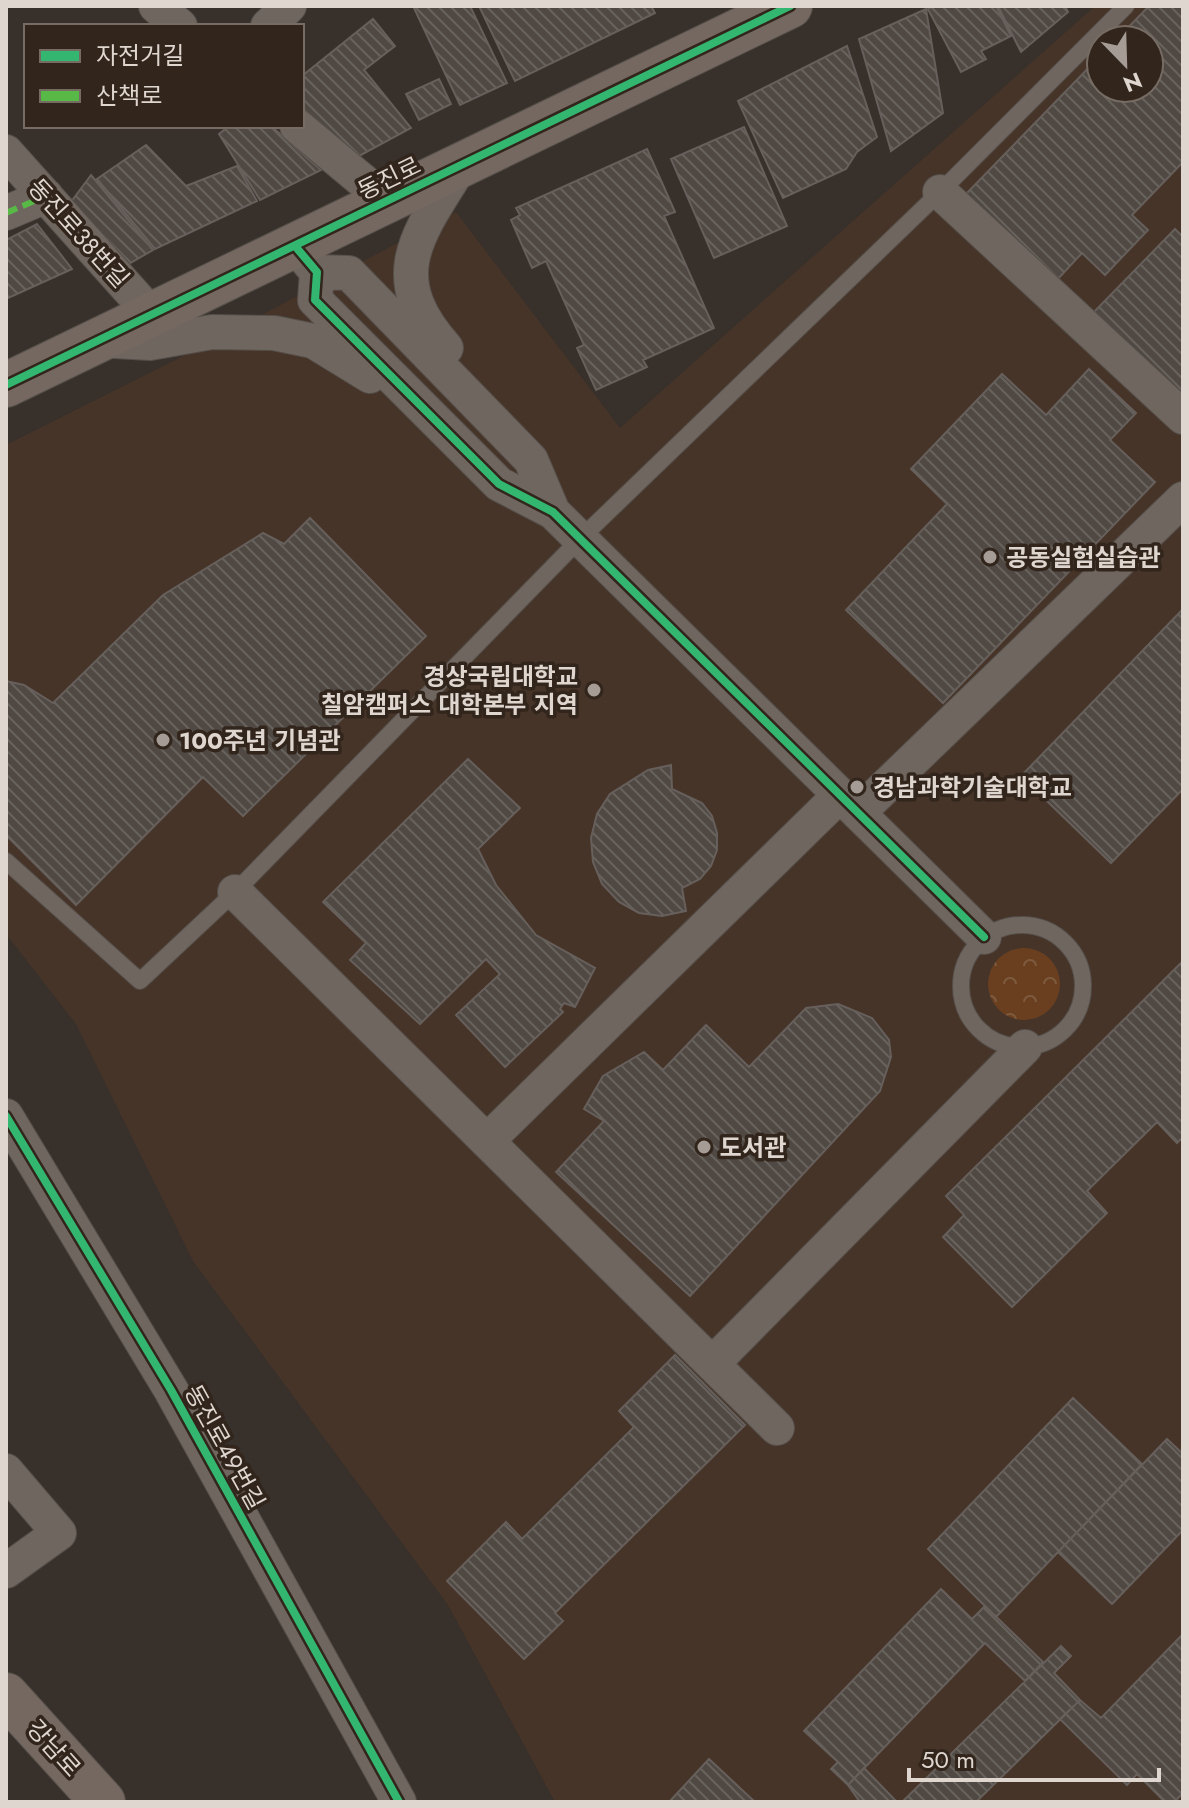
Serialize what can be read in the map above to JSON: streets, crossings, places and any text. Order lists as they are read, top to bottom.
{
  "streets": {
    "street": [
      "동진로",
      "동진로38번길",
      "동진로49번길",
      "강남로"
    ]
  },
  "crossings": [
    ["동진로", "동진로38번길"]
  ],
  "places": [
    "공동실험실습관",
    "경상국립대학교 칠암캠퍼스 대학본부 지역",
    "100주년 기념관",
    "경남과학기술대학교",
    "도서관"
  ],
  "legend": ["자전거길", "산책로"],
  "scale_bar": "50 m",
  "north": "bottom right"
}
